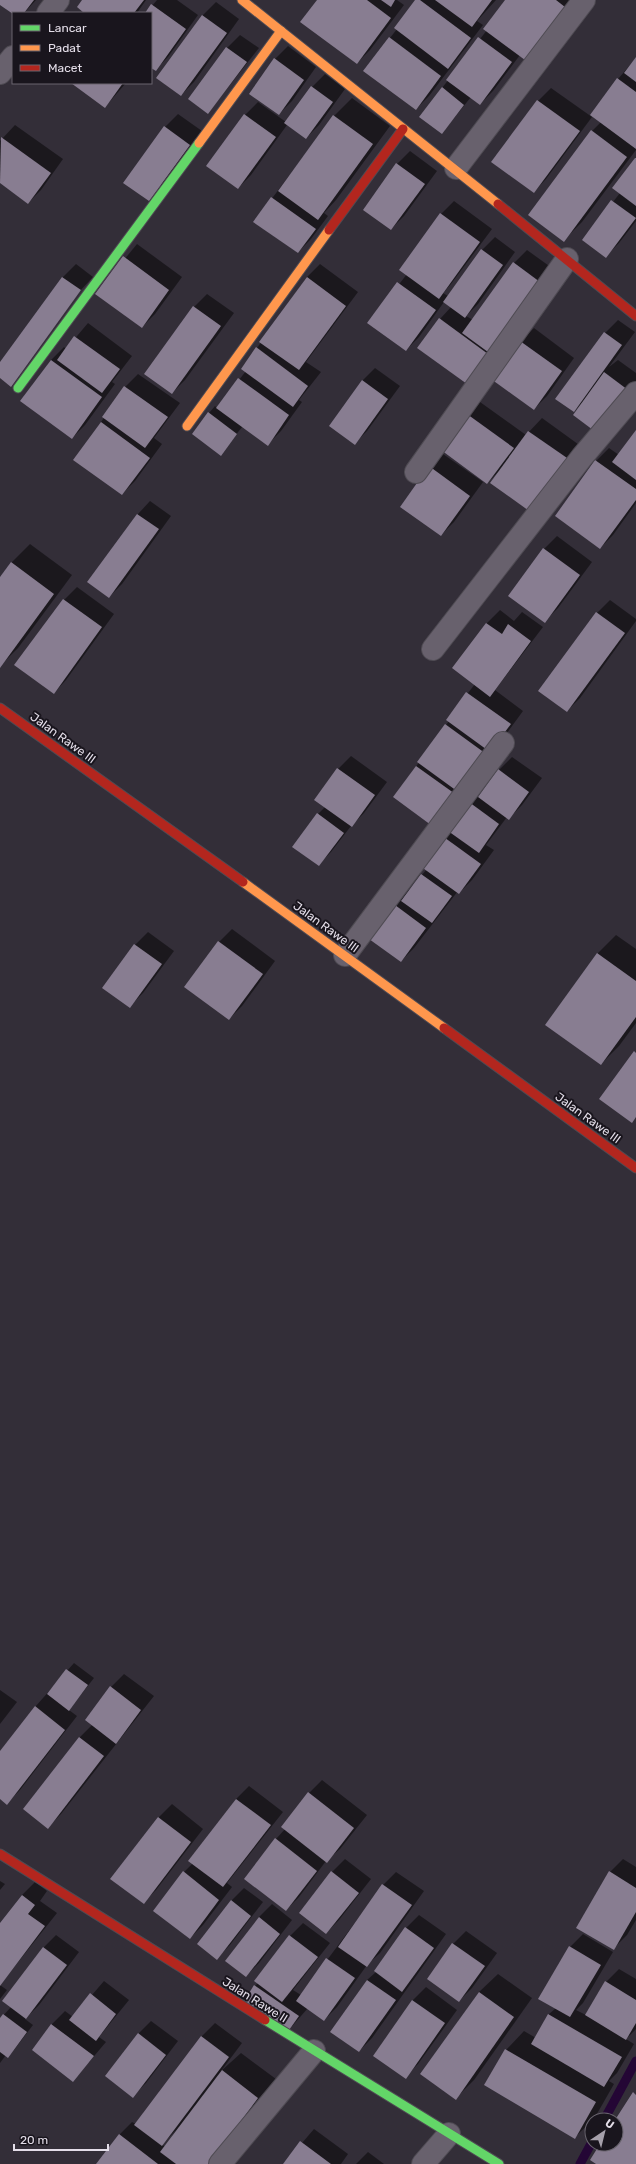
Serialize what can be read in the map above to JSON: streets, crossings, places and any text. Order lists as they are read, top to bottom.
{
  "streets": {
    "street": ["Jalan Rawe III", "Jalan Rawe II"]
  },
  "legend": ["Lancar", "Padat", "Macet"],
  "scale_bar": "20 m",
  "north": "top right"
}
